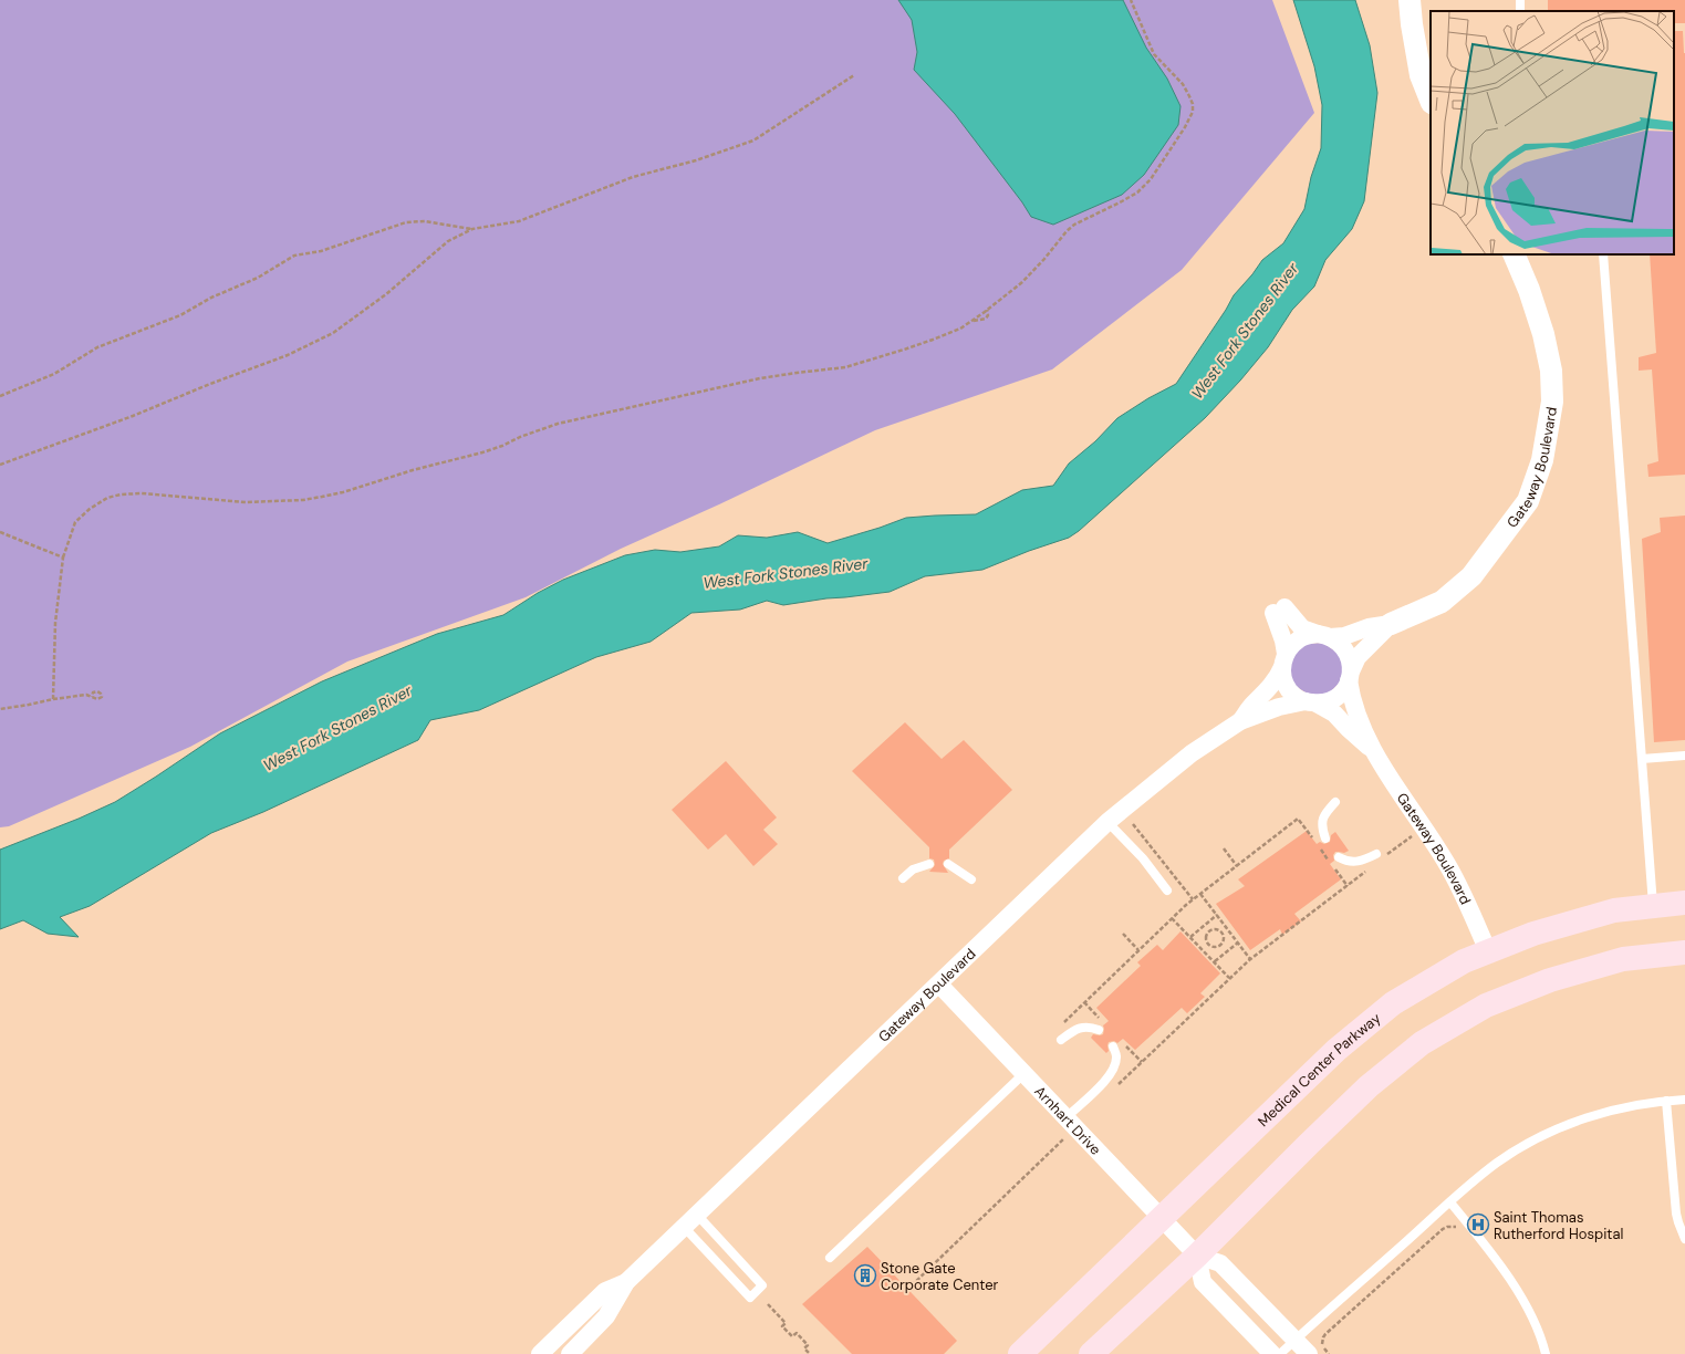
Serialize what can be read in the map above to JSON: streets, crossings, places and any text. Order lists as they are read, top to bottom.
{
  "streets": {
    "main road": ["Medical Center Parkway"],
    "street": ["Gateway Boulevard", "Arnhart Drive"]
  },
  "crossings": [
    ["Gateway Boulevard", "Medical Center Parkway"],
    ["Gateway Boulevard", "Arnhart Drive"],
    ["Medical Center Parkway", "Arnhart Drive"]
  ],
  "water": ["West Fork Stones River"],
  "places": {
    "hospital": ["Saint Thomas Rutherford Hospital"],
    "building": ["Stone Gate Corporate Center"]
  }
}
